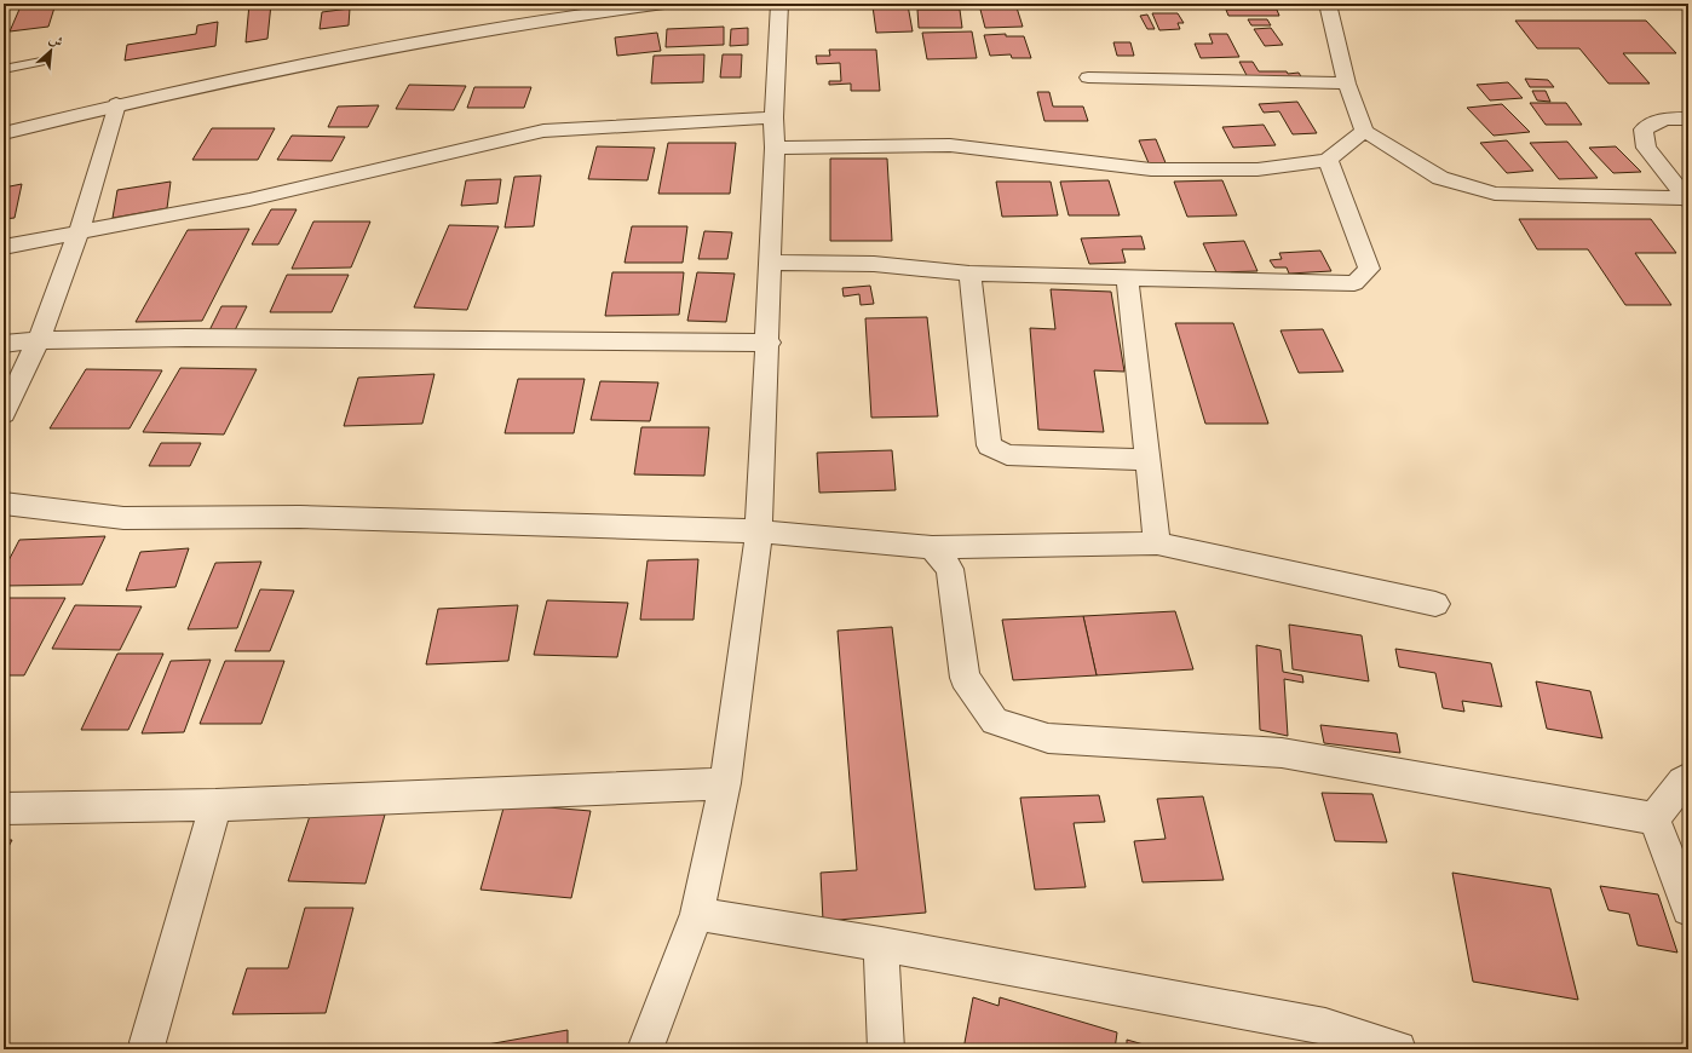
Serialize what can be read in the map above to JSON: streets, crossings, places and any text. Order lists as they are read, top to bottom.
{
  "north": "top right"
}
